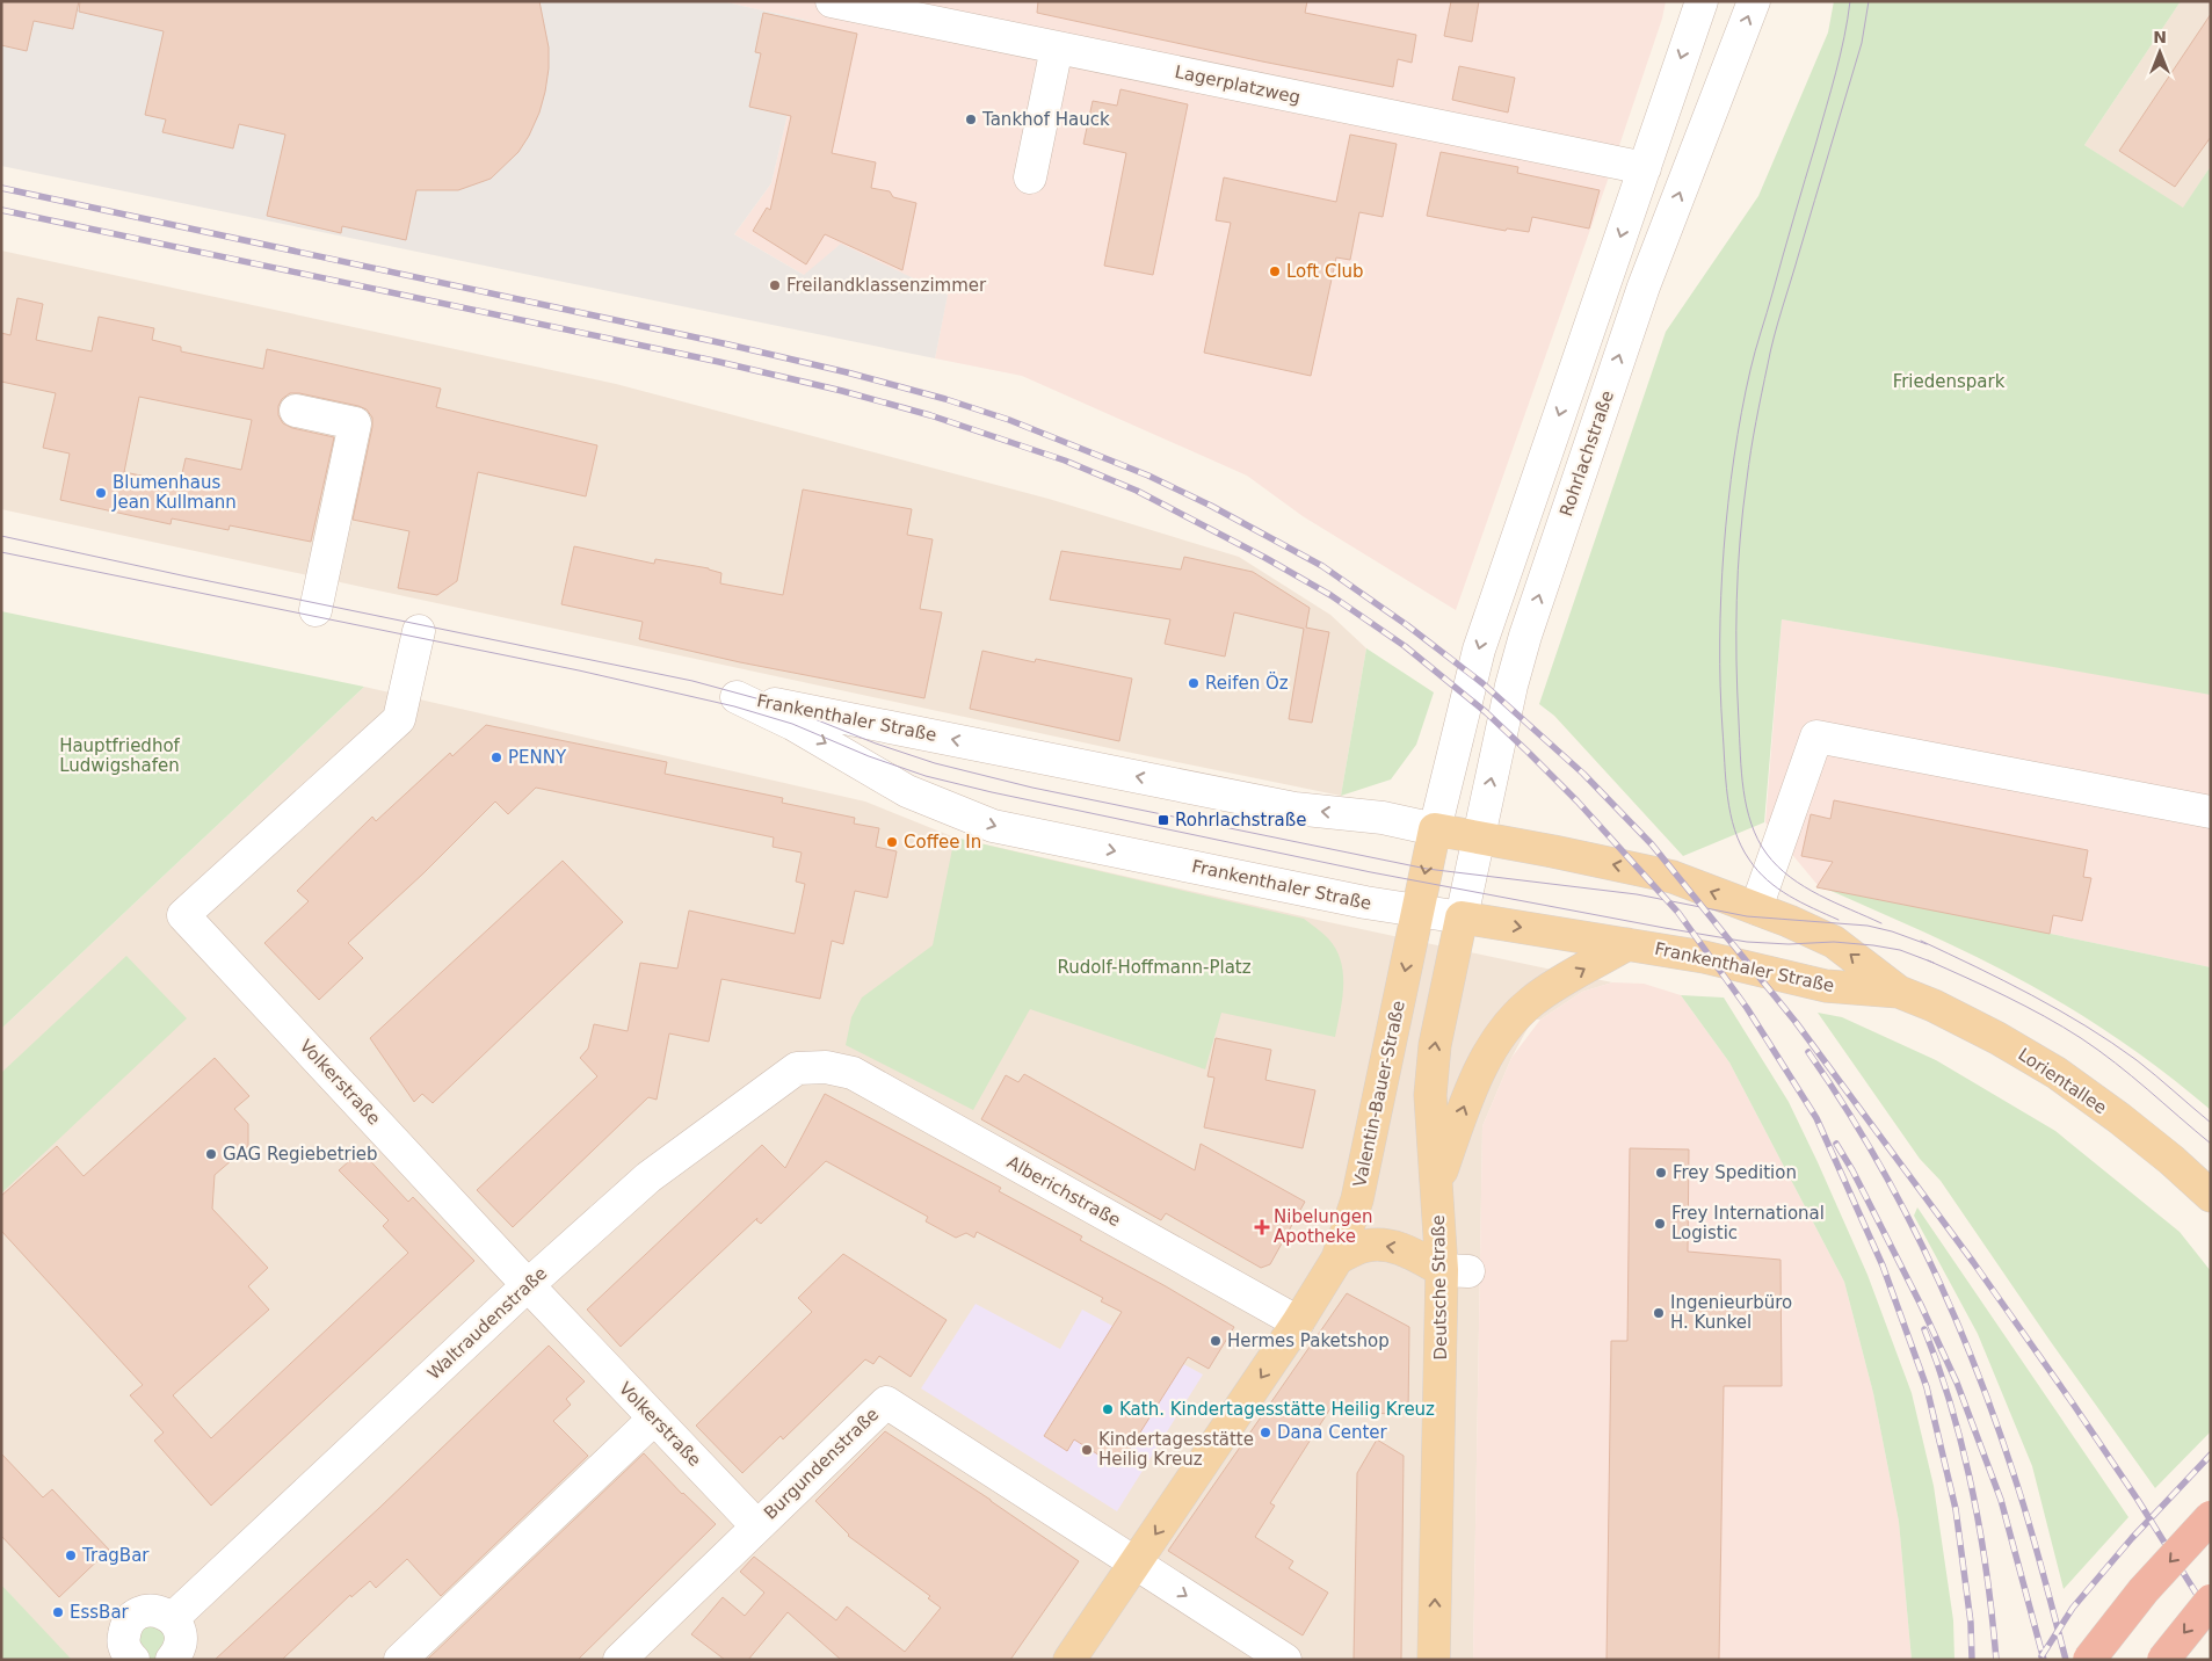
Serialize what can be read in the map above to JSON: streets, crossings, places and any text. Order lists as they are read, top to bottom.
{
  "streets": {
    "main road": [
      "Frankenthaler Straße",
      "Lorientallee",
      "Valentin-Bauer-Straße",
      "Deutsche Straße"
    ],
    "street": [
      "Lagerplatzweg",
      "Rohrlachstraße",
      "Volkerstraße",
      "Alberichstraße",
      "Waltraudenstraße",
      "Burgundenstraße"
    ]
  },
  "crossings": [
    ["Rohrlachstraße", "Frankenthaler Straße"],
    ["Rohrlachstraße", "Deutsche Straße"],
    ["Frankenthaler Straße", "Lorientallee"],
    ["Frankenthaler Straße", "Valentin-Bauer-Straße"],
    ["Frankenthaler Straße", "Deutsche Straße"],
    ["Volkerstraße", "Waltraudenstraße"],
    ["Volkerstraße", "Burgundenstraße"],
    ["Valentin-Bauer-Straße", "Alberichstraße"],
    ["Valentin-Bauer-Straße", "Burgundenstraße"],
    ["Alberichstraße", "Waltraudenstraße"]
  ],
  "one_way": ["Deutsche Straße"],
  "parks": ["Friedenspark", "Hauptfriedhof Ludwigshafen", "Rudolf-Hoffmann-Platz"],
  "places": {
    "other": [
      "Tankhof Hauck",
      "Loft Club",
      "Freilandklassenzimmer",
      "Blumenhaus Jean Kullmann",
      "Reifen Öz",
      "PENNY",
      "Coffee In",
      "GAG Regiebetrieb",
      "Frey Spedition",
      "Frey International Logistic",
      "Ingenieurbüro H. Kunkel",
      "Hermes Paketshop",
      "Kath. Kindertagesstätte Heilig Kreuz",
      "Dana Center",
      "Kindertagesstätte Heilig Kreuz",
      "TragBar",
      "EssBar"
    ],
    "transit": ["Rohrlachstraße"],
    "health": ["Nibelungen Apotheke"]
  },
  "north": "top"
}
